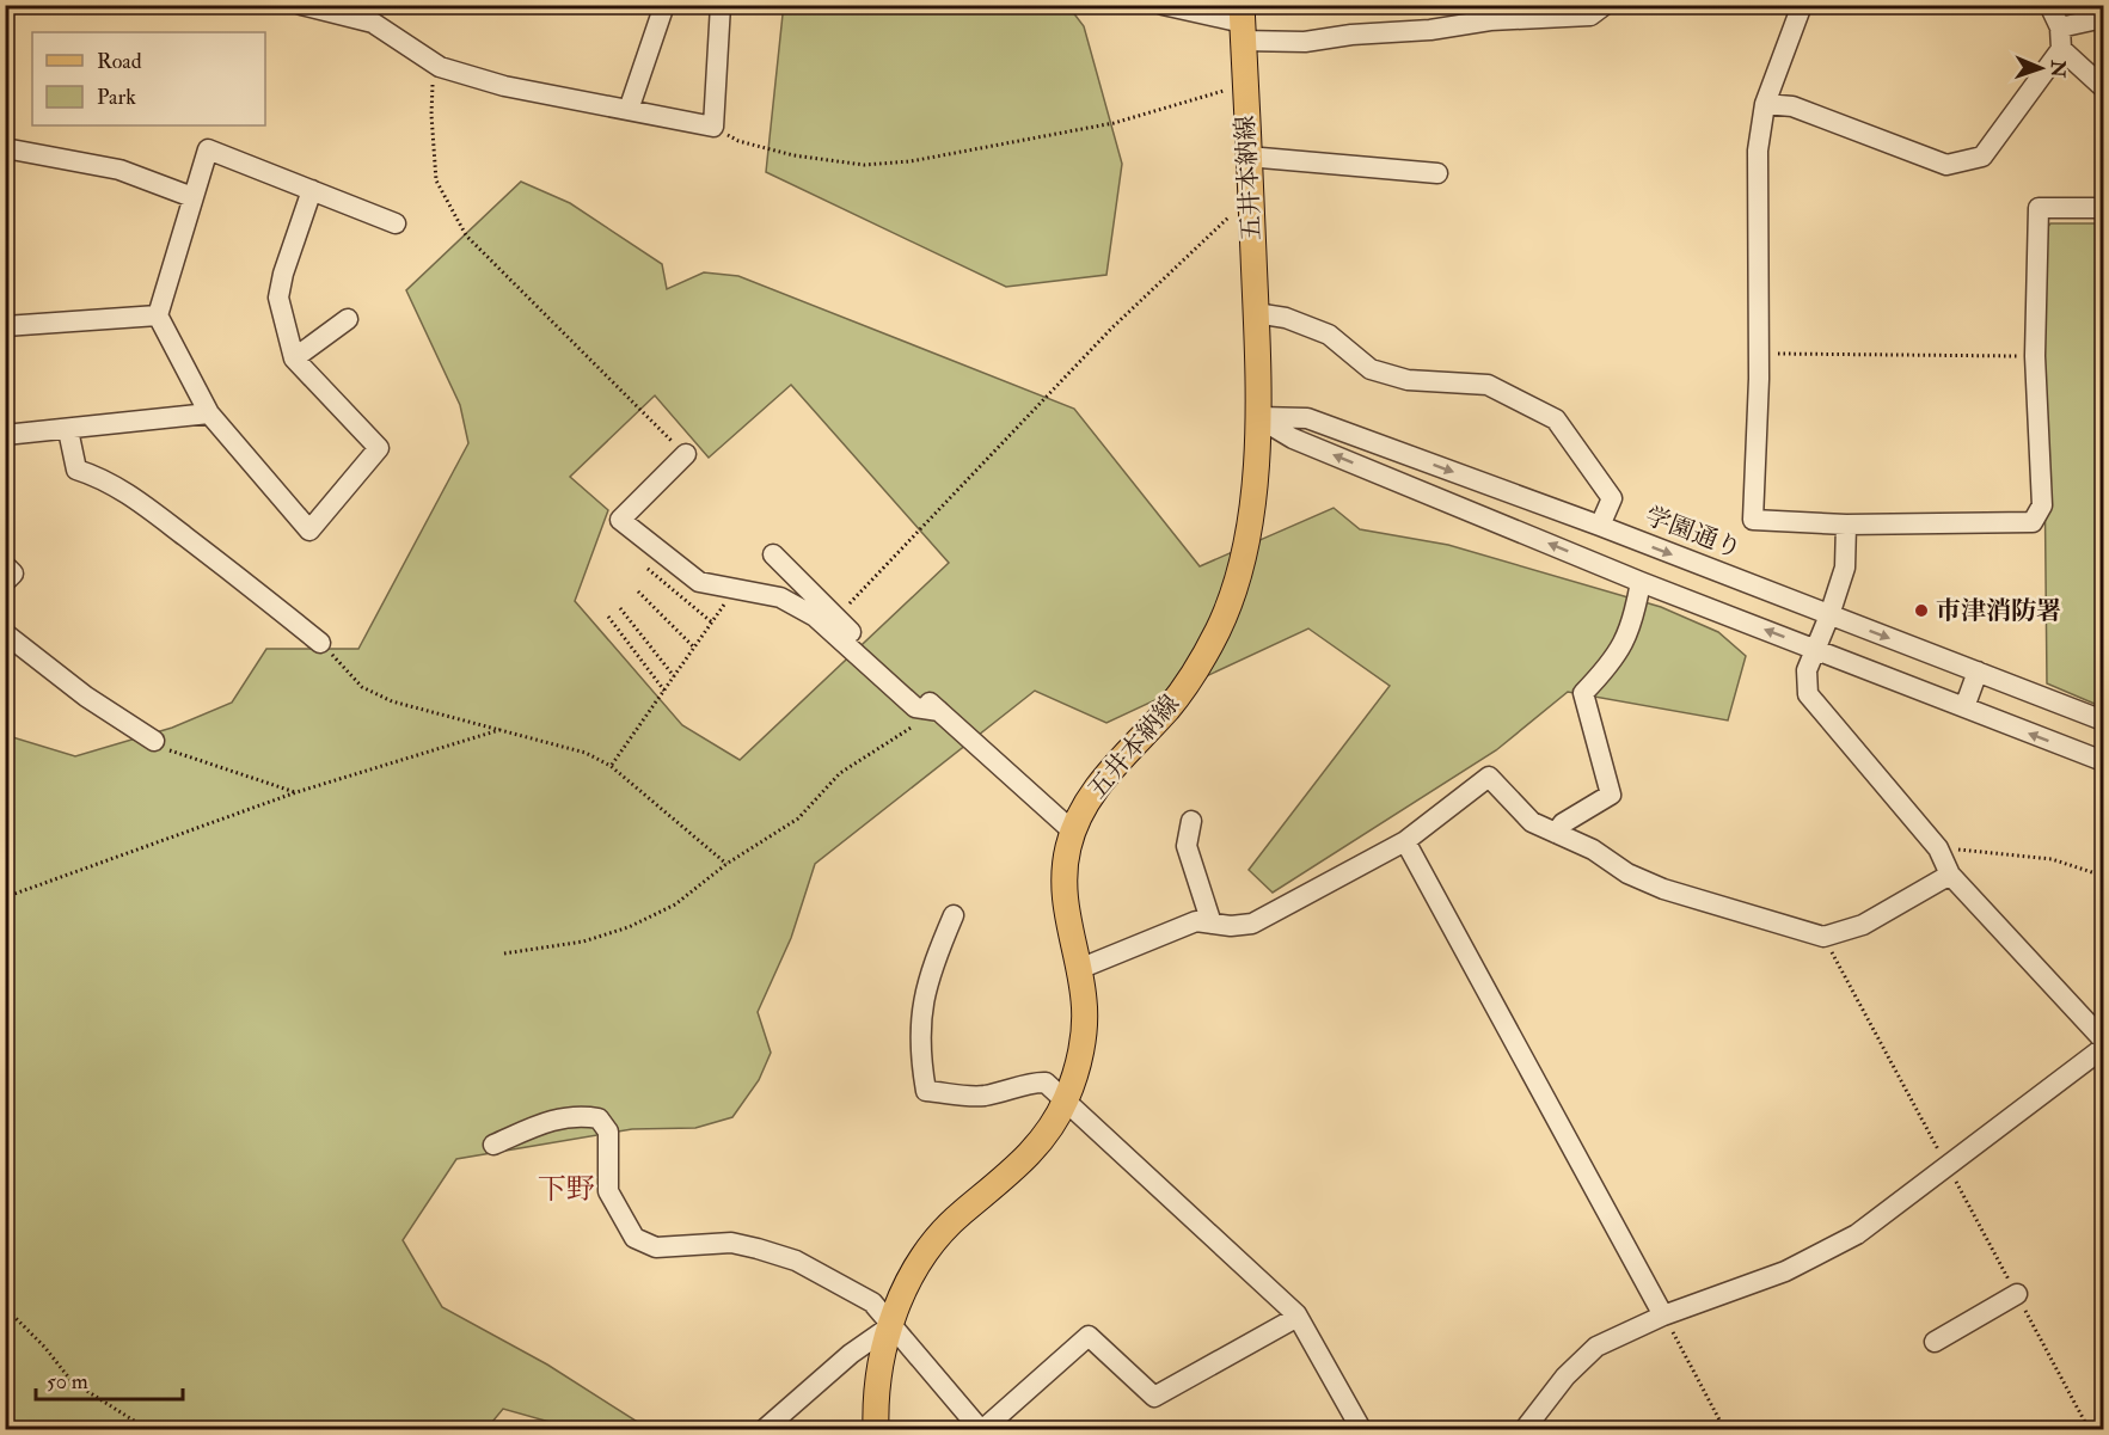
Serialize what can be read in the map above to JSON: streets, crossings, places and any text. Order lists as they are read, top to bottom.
{
  "streets": {
    "main road": ["五井本納線"],
    "street": ["学園通り"]
  },
  "crossings": [
    ["五井本納線", "学園通り"]
  ],
  "districts": ["下野"],
  "places": ["市津消防署"],
  "legend": ["Road", "Park"],
  "scale_bar": "50 m",
  "north": "right"
}
